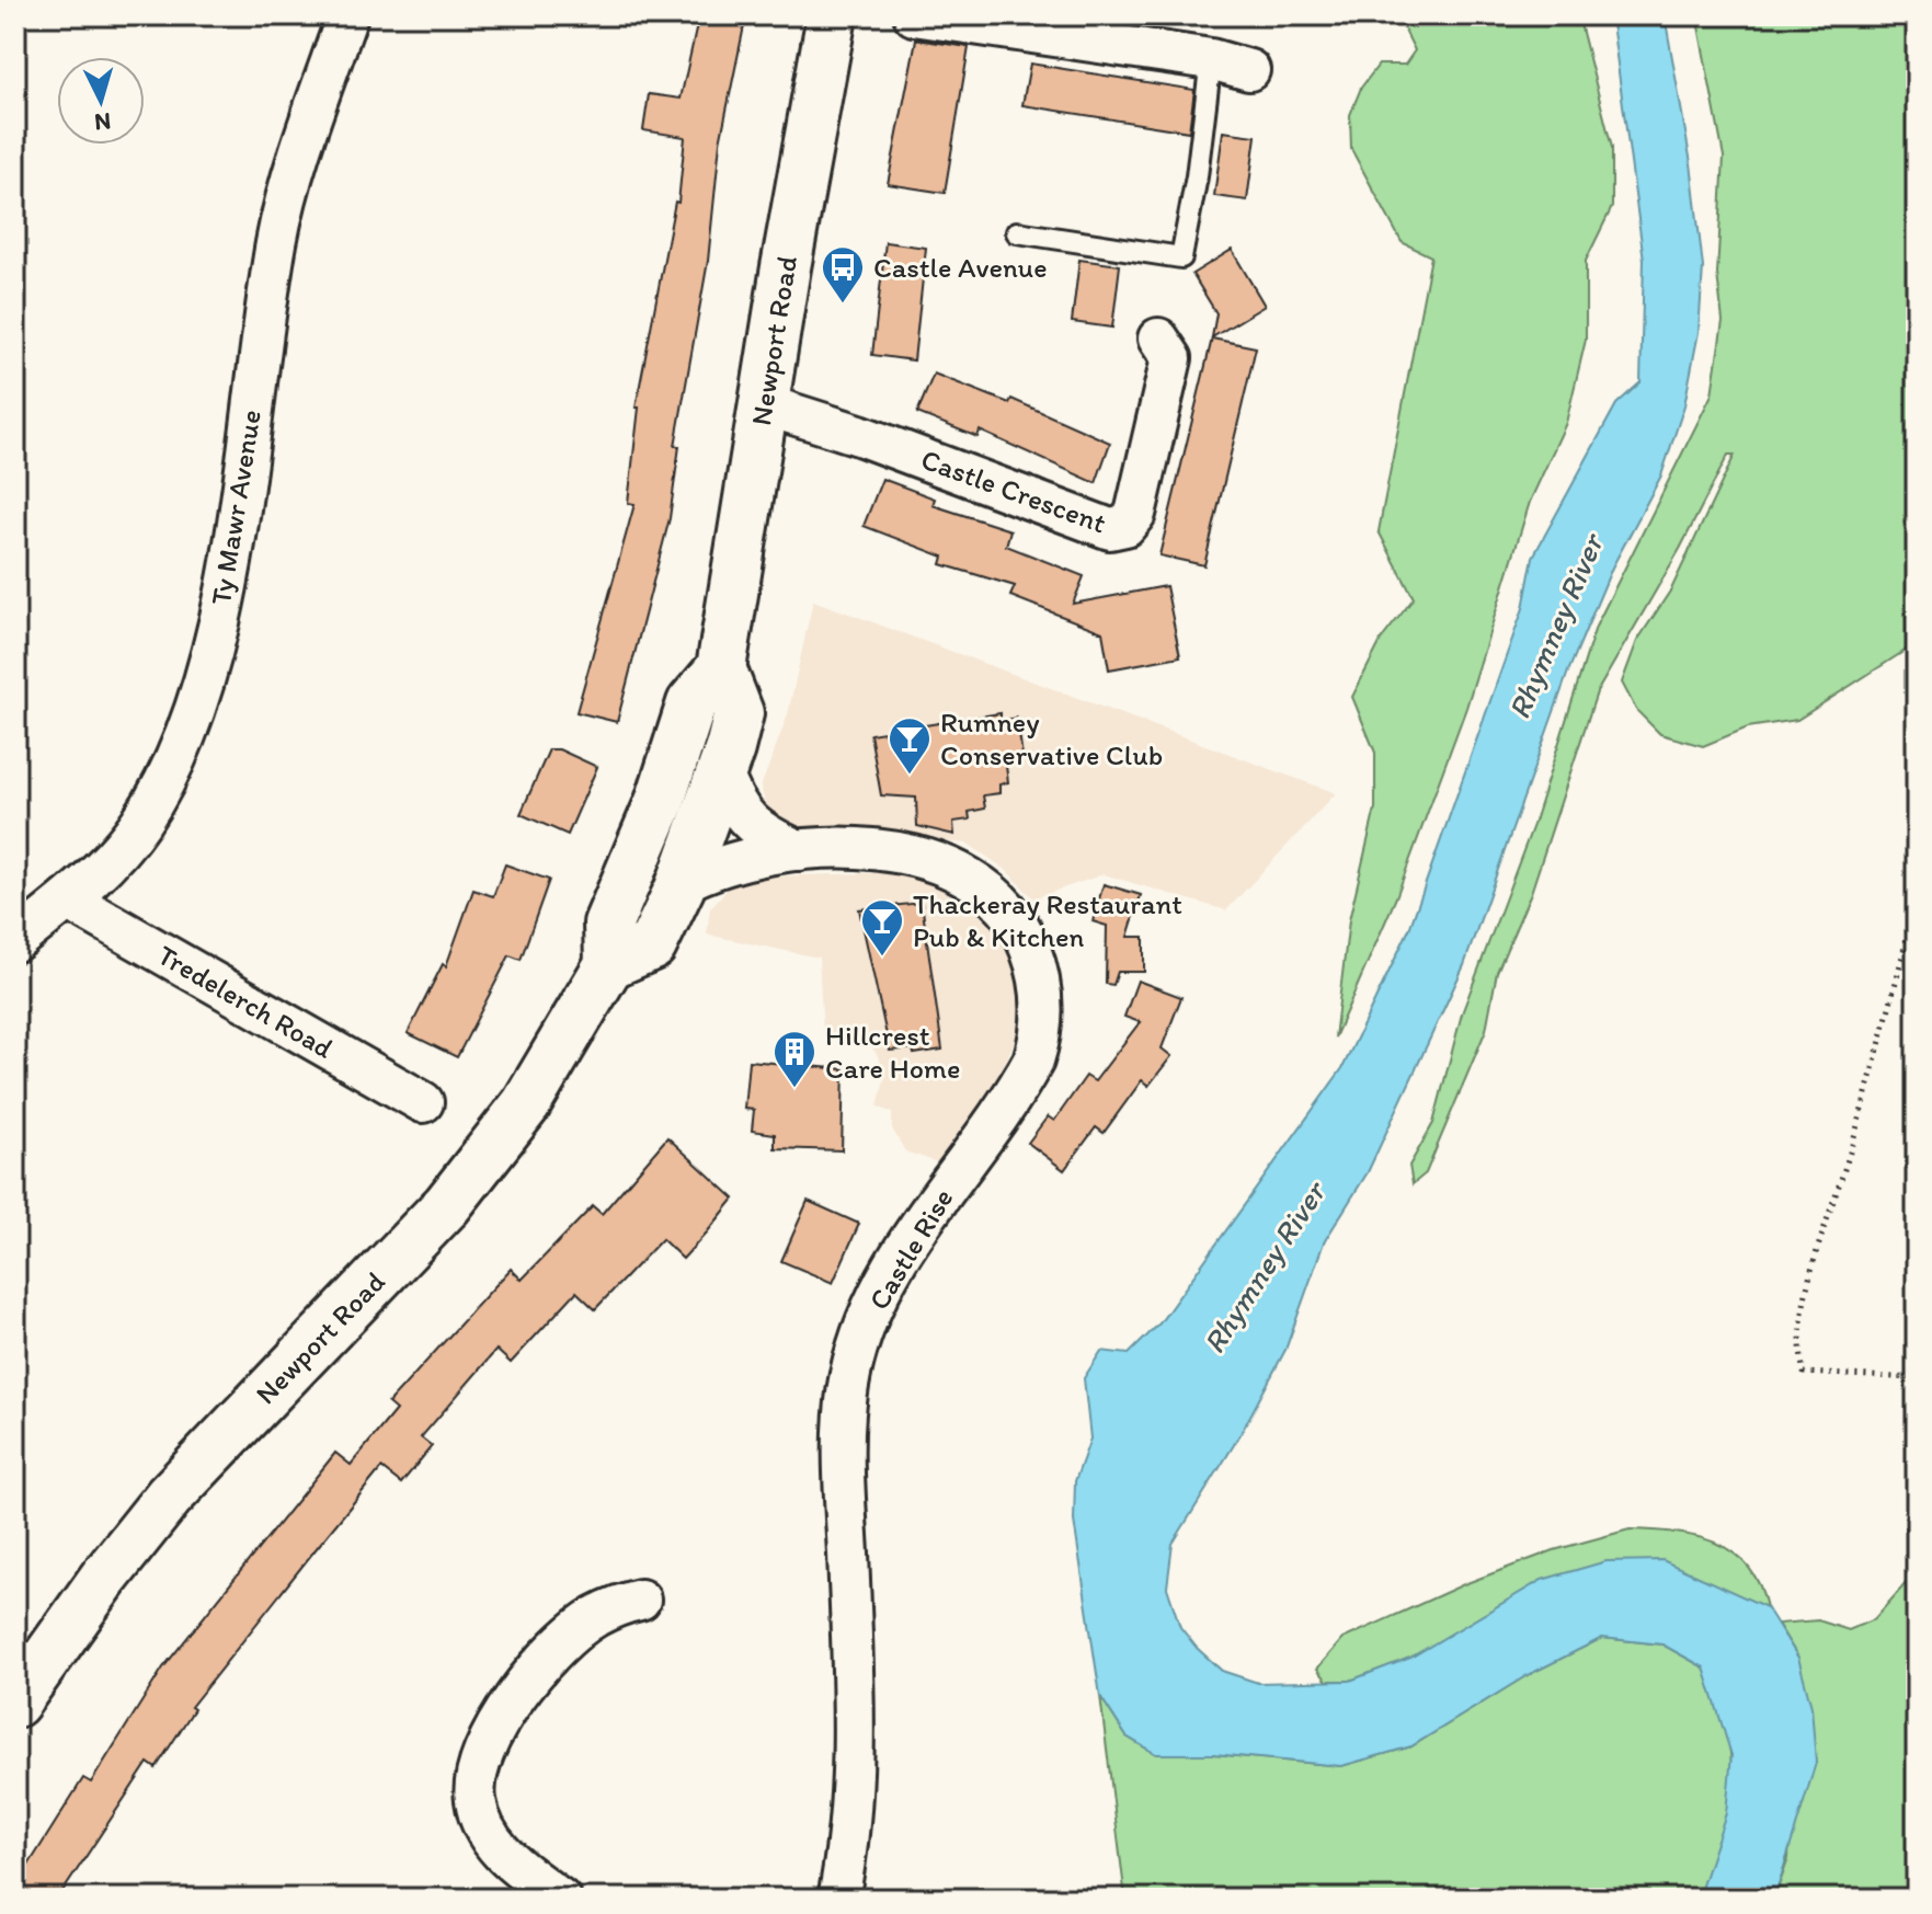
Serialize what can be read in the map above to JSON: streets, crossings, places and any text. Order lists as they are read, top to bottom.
{
  "streets": {
    "main road": ["Newport Road"],
    "street": [
      "Castle Crescent",
      "Ty Mawr Avenue",
      "Tredelerch Road",
      "Castle Rise"
    ]
  },
  "crossings": [
    ["Newport Road", "Castle Crescent"],
    ["Ty Mawr Avenue", "Tredelerch Road"]
  ],
  "water": ["Rhymney River"],
  "places": {
    "bus stop": ["Castle Avenue"],
    "bar": ["Rumney Conservative Club", "Thackeray Restaurant Pub & Kitchen"],
    "building": ["Hillcrest Care Home"]
  },
  "north": "bottom"
}
